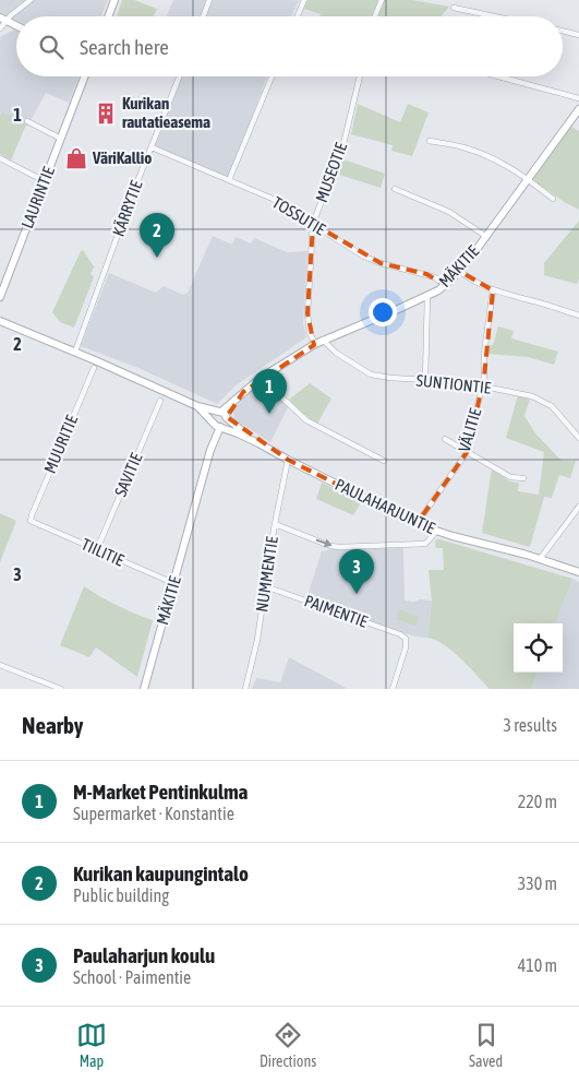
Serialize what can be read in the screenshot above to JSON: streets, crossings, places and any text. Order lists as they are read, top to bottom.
{
  "streets": {
    "street": [
      "MUSEOTIE",
      "LAURINTIE",
      "KÄRRYTIE",
      "TOSSUTIE",
      "MÄKITIE",
      "SUNTIONTIE",
      "VÄLITIE",
      "MUURITIE",
      "SAVITIE",
      "PAULAHARJUNTIE",
      "TIILITIE",
      "NUMMENTIE",
      "PAIMENTIE"
    ]
  },
  "crossings": [
    ["MUSEOTIE", "TOSSUTIE"],
    ["MUSEOTIE", "MÄKITIE"],
    ["MUSEOTIE", "SUNTIONTIE"],
    ["KÄRRYTIE", "TOSSUTIE"],
    ["KÄRRYTIE", "PAULAHARJUNTIE"],
    ["TOSSUTIE", "MÄKITIE"],
    ["MÄKITIE", "SUNTIONTIE"],
    ["MÄKITIE", "PAULAHARJUNTIE"],
    ["MÄKITIE", "TIILITIE"],
    ["SUNTIONTIE", "VÄLITIE"],
    ["VÄLITIE", "PAULAHARJUNTIE"],
    ["MUURITIE", "TIILITIE"],
    ["SAVITIE", "TIILITIE"],
    ["PAULAHARJUNTIE", "NUMMENTIE"],
    ["NUMMENTIE", "PAIMENTIE"]
  ],
  "places": {
    "building": ["Kurikan rautatieasema"],
    "shop": ["VäriKallio"]
  },
  "page": {
    "search": "Search here",
    "pins": ["2", "1", "3"],
    "heading": ["Nearby", "3 results"],
    "list": [
      {
        "mark": "1",
        "name": "M-Market Pentinkulma",
        "note": "Supermarket · Konstantie",
        "value": "220 m"
      },
      {
        "mark": "2",
        "name": "Kurikan kaupungintalo",
        "note": "Public building",
        "value": "330 m"
      },
      {
        "mark": "3",
        "name": "Paulaharjun koulu",
        "note": "School · Paimentie",
        "value": "410 m"
      }
    ],
    "nav": ["Map", "Directions", "Saved"]
  },
  "grid": {
    "rows": ["1", "2", "3"]
  }
}
